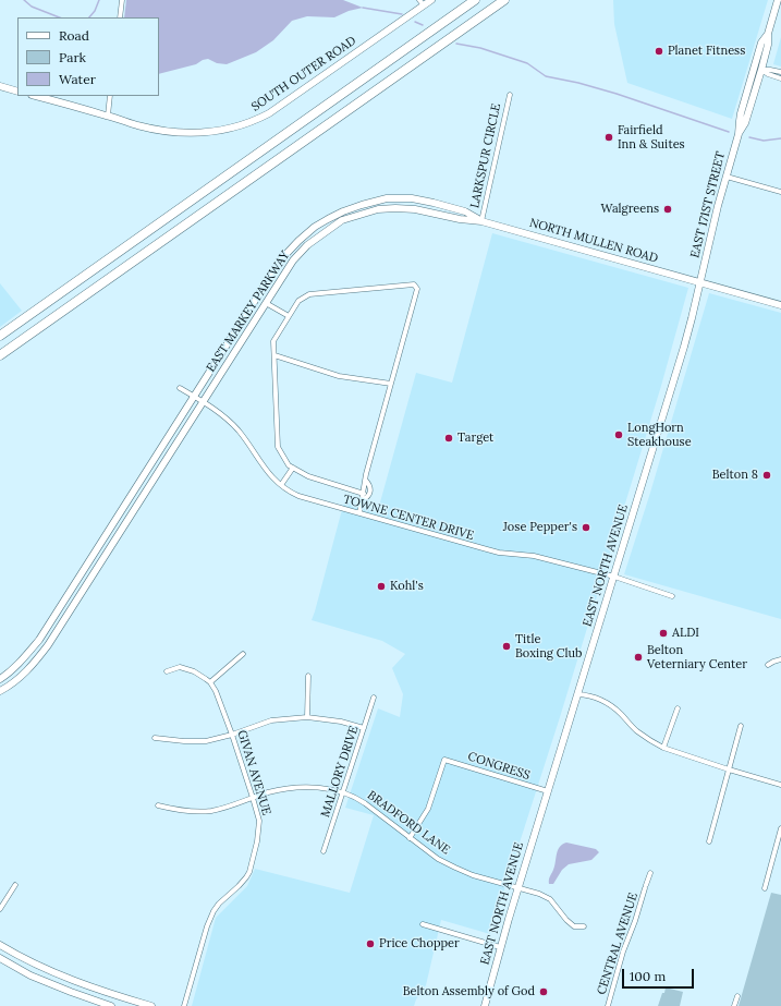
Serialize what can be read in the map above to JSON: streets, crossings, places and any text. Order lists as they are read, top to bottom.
{
  "streets": {
    "street": [
      "SOUTH OUTER ROAD",
      "LARKSPUR CIRCLE",
      "EAST 171ST STREET",
      "NORTH MULLEN ROAD",
      "EAST MARKEY PARKWAY",
      "TOWNE CENTER DRIVE",
      "EAST NORTH AVENUE",
      "CONGRESS",
      "MALLORY DRIVE",
      "GIVAN AVENUE",
      "BRADFORD LANE",
      "CENTRAL AVENUE"
    ]
  },
  "crossings": [
    ["LARKSPUR CIRCLE", "NORTH MULLEN ROAD"],
    ["LARKSPUR CIRCLE", "EAST MARKEY PARKWAY"],
    ["EAST 171ST STREET", "NORTH MULLEN ROAD"],
    ["EAST 171ST STREET", "EAST NORTH AVENUE"],
    ["NORTH MULLEN ROAD", "EAST MARKEY PARKWAY"],
    ["NORTH MULLEN ROAD", "EAST NORTH AVENUE"],
    ["EAST MARKEY PARKWAY", "TOWNE CENTER DRIVE"],
    ["TOWNE CENTER DRIVE", "EAST NORTH AVENUE"],
    ["EAST NORTH AVENUE", "CONGRESS"],
    ["EAST NORTH AVENUE", "BRADFORD LANE"],
    ["CONGRESS", "BRADFORD LANE"],
    ["MALLORY DRIVE", "BRADFORD LANE"],
    ["GIVAN AVENUE", "BRADFORD LANE"]
  ],
  "places": [
    "Planet Fitness",
    "Fairfield Inn & Suites",
    "Walgreens",
    "LongHorn Steakhouse",
    "Target",
    "Belton 8",
    "Jose Pepper's",
    "Kohl's",
    "ALDI",
    "Title Boxing Club",
    "Belton Veterniary Center",
    "Price Chopper",
    "Belton Assembly of God"
  ],
  "legend": ["Road", "Park", "Water"],
  "scale_bar": "100 m"
}
